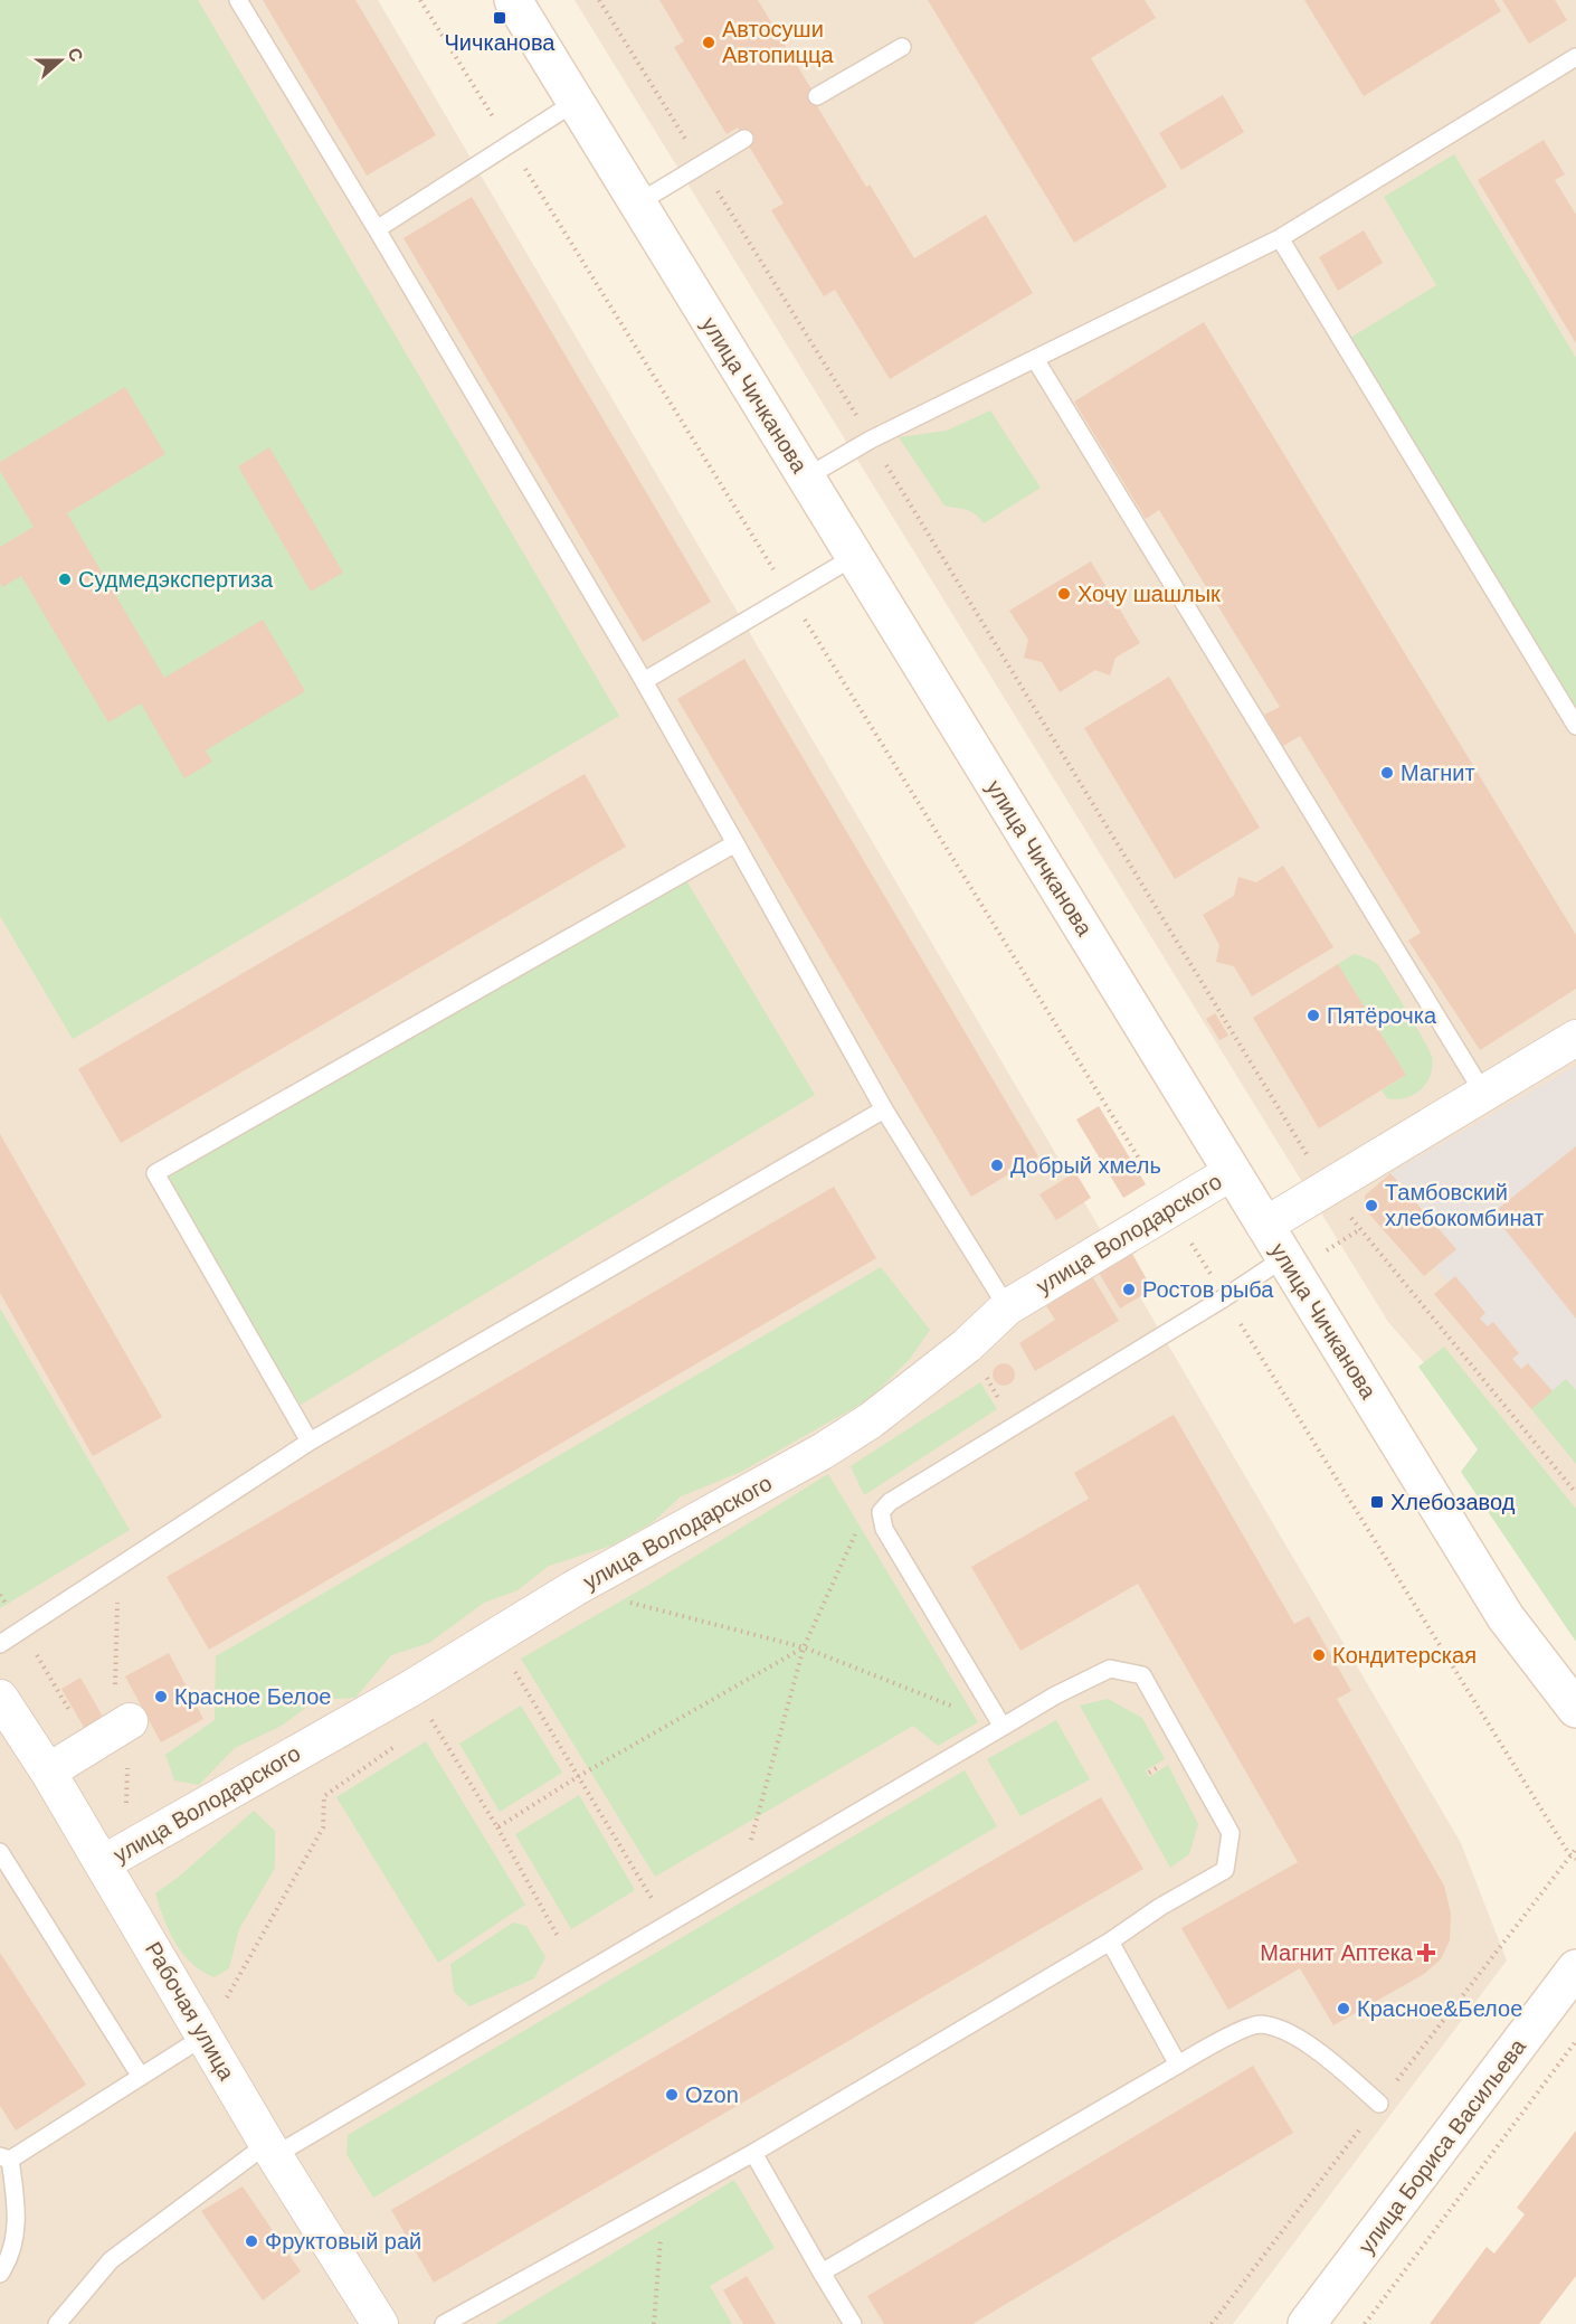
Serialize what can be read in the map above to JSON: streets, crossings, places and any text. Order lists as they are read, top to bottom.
{
  "streets": {
    "main road": ["улица Чичканова", "улица Бориса Васильева"],
    "street": ["улица Володарского", "Рабочая улица"]
  },
  "crossings": [
    ["улица Чичканова", "улица Володарского"],
    ["улица Володарского", "Рабочая улица"]
  ],
  "places": {
    "transit": ["Чичканова", "Хлебозавод"],
    "other": [
      "Автосуши Автопицца",
      "Судмедэкспертиза",
      "Хочу шашлык",
      "Магнит",
      "Пятёрочка",
      "Добрый хмель",
      "Тамбовский хлебокомбинат",
      "Ростов рыба",
      "Кондитерская",
      "Красное Белое",
      "Красное&Белое",
      "Ozon",
      "Фруктовый рай"
    ],
    "health": ["Магнит Аптека"]
  },
  "north": "right"
}
